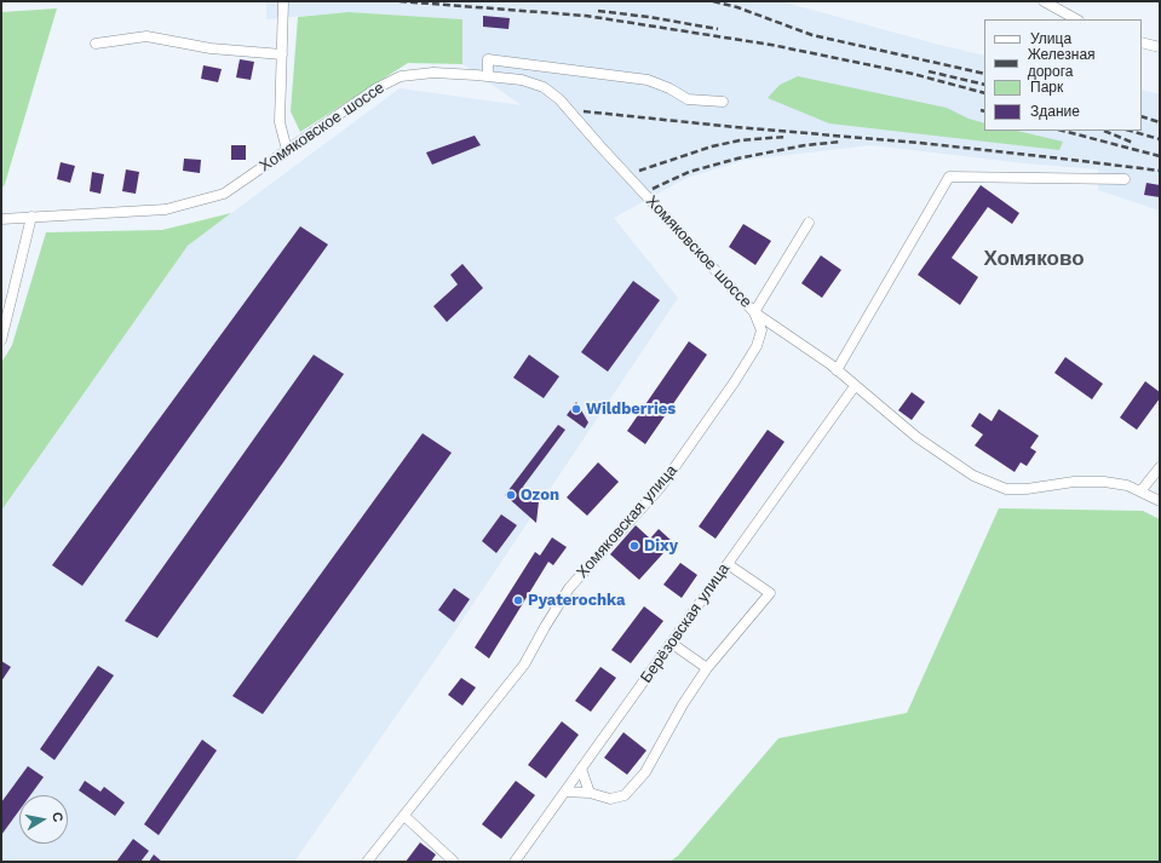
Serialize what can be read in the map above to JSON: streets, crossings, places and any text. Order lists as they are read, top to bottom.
{
  "streets": {
    "street": ["Хомяковское шоссе", "Хомяковская улица", "Берёзовская улица"]
  },
  "crossings": [
    ["Хомяковское шоссе", "Хомяковская улица"],
    ["Хомяковское шоссе", "Берёзовская улица"]
  ],
  "districts": ["Хомяково"],
  "places": [
    "Wildberries",
    "Ozon",
    "Dixy",
    "Pyaterochka"
  ],
  "legend": [
    "Улица",
    "Железная дорога",
    "Парк",
    "Здание"
  ],
  "north": "right"
}
